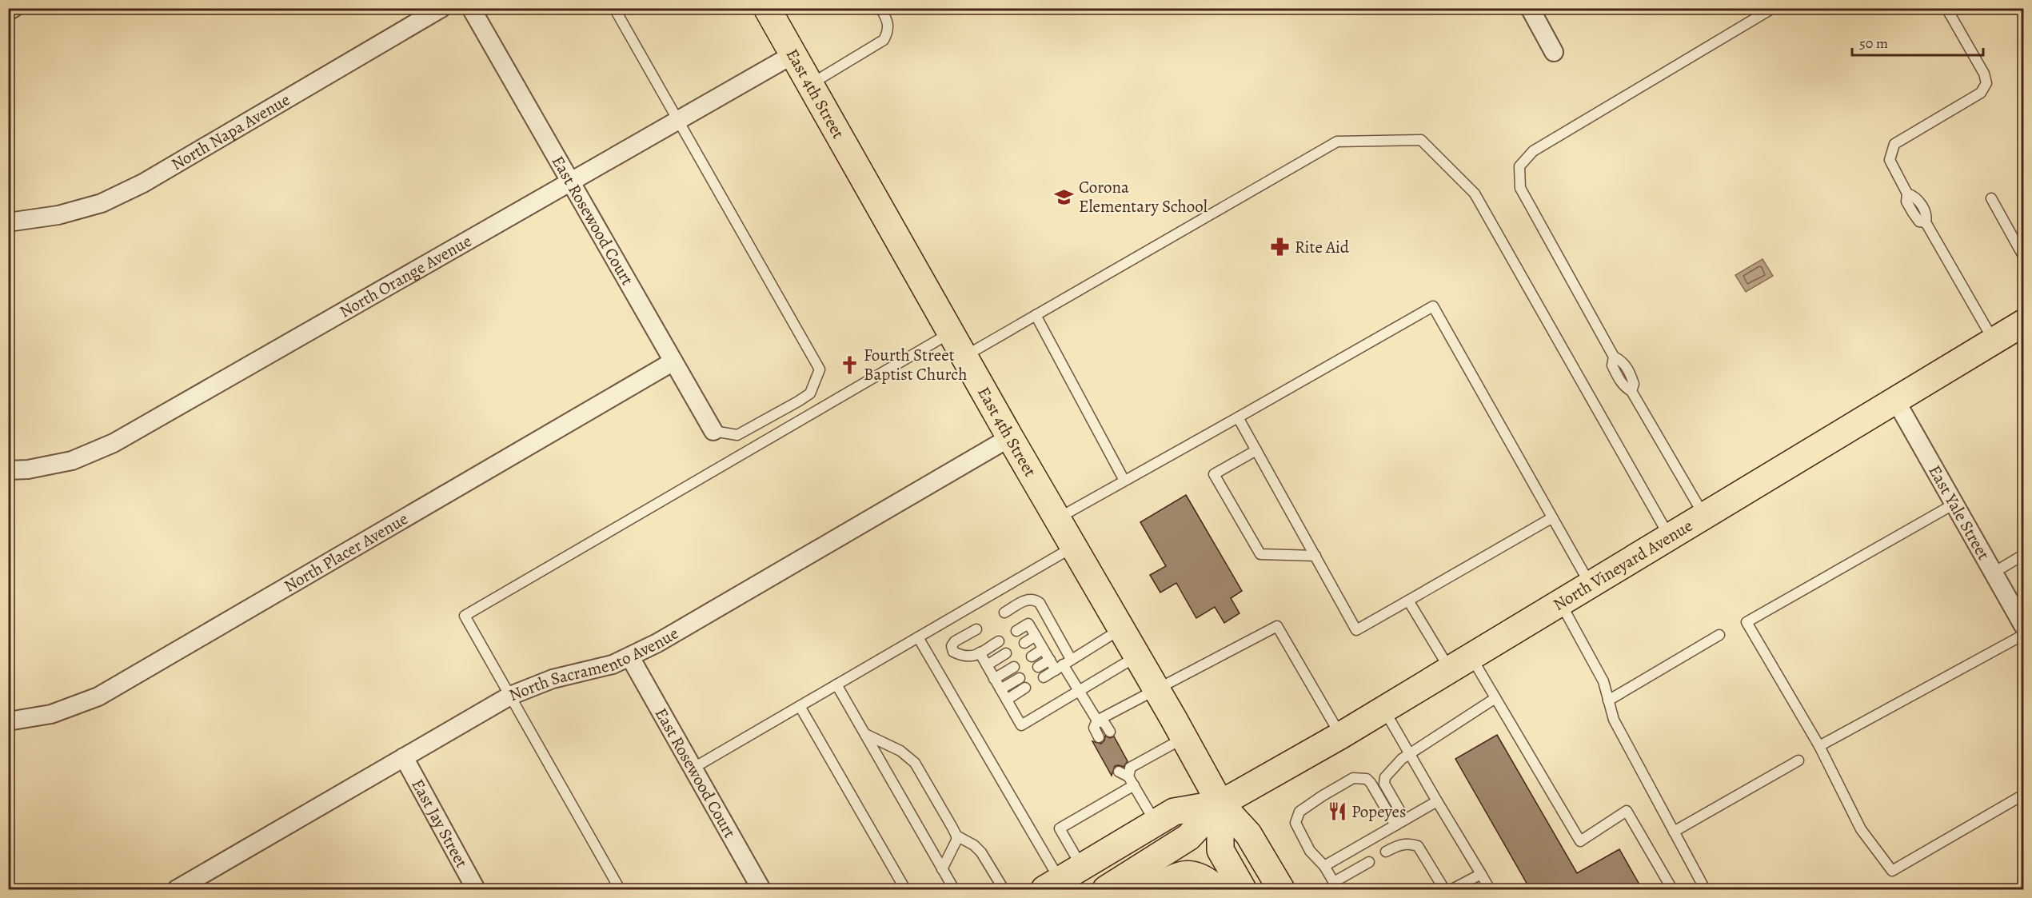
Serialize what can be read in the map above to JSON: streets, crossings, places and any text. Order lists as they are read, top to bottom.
{
  "streets": {
    "main road": ["East 4th Street", "North Vineyard Avenue"],
    "street": [
      "North Napa Avenue",
      "East Rosewood Court",
      "North Orange Avenue",
      "East Yale Street",
      "North Placer Avenue",
      "North Sacramento Avenue",
      "East Jay Street"
    ]
  },
  "crossings": [
    ["East 4th Street", "North Orange Avenue"],
    ["East 4th Street", "North Vineyard Avenue"],
    ["East 4th Street", "North Sacramento Avenue"],
    ["East Rosewood Court", "North Orange Avenue"],
    ["East Rosewood Court", "North Placer Avenue"],
    ["East Rosewood Court", "North Sacramento Avenue"],
    ["East Yale Street", "North Vineyard Avenue"],
    ["North Sacramento Avenue", "East Jay Street"]
  ],
  "places": {
    "school or university": ["Corona Elementary School"],
    "pharmacy": ["Rite Aid"],
    "church": ["Fourth Street Baptist Church"],
    "restaurant": ["Popeyes"]
  },
  "scale_bar": "50 m"
}
